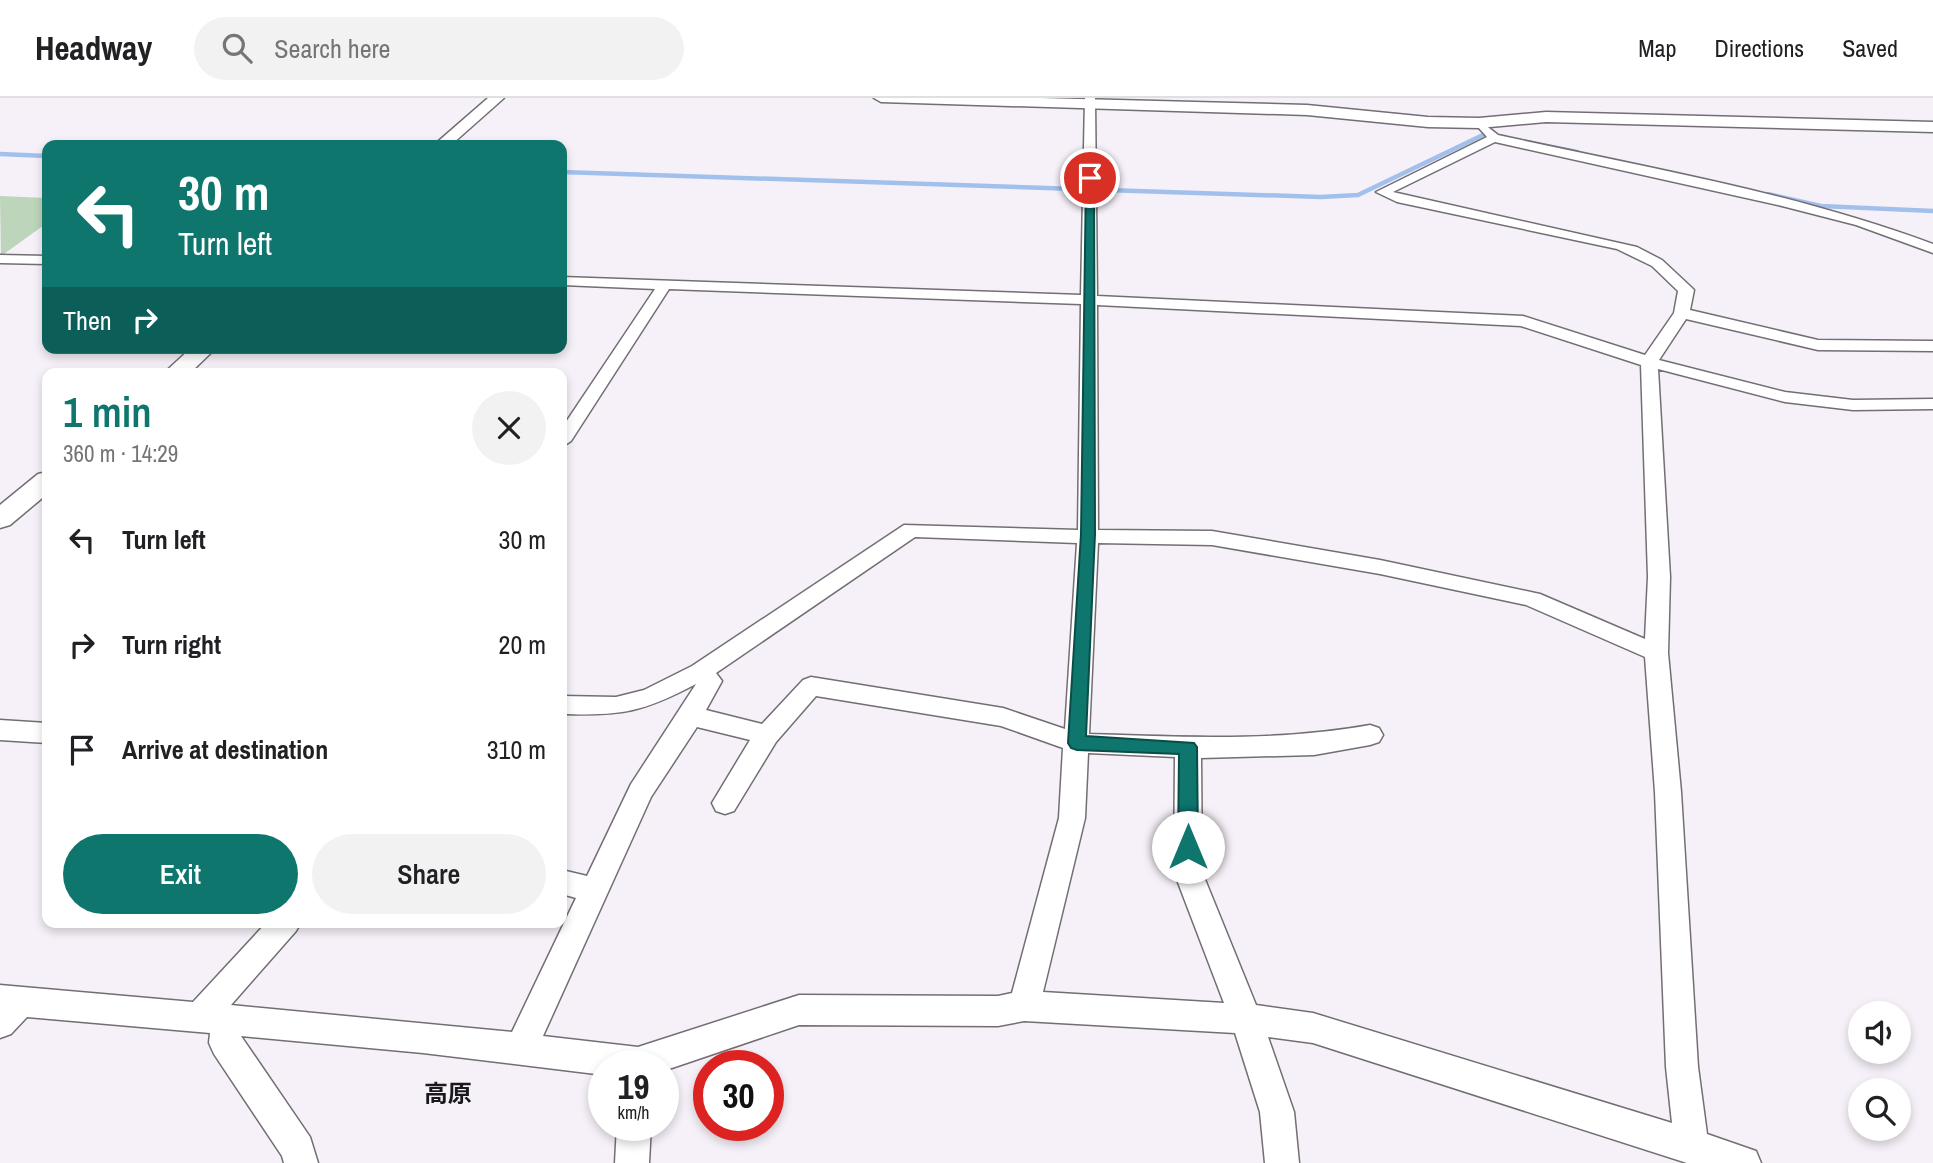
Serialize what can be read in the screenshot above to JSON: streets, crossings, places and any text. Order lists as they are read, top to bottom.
{
  "districts": ["高原"],
  "page": {
    "header": "Headway",
    "search": "Search here",
    "nav": ["Map", "Directions", "Saved"],
    "turn": ["30 m", "Turn left"],
    "then": "Then",
    "heading": ["1 min", "360 m · 14:29"],
    "list": [
      {
        "name": "Turn left",
        "value": "30 m"
      },
      {
        "name": "Turn right",
        "value": "20 m"
      },
      {
        "name": "Arrive at destination",
        "value": "310 m"
      }
    ],
    "buttons": ["Exit", "Share"],
    "speed": "19 km/h",
    "limit": "30"
  }
}
